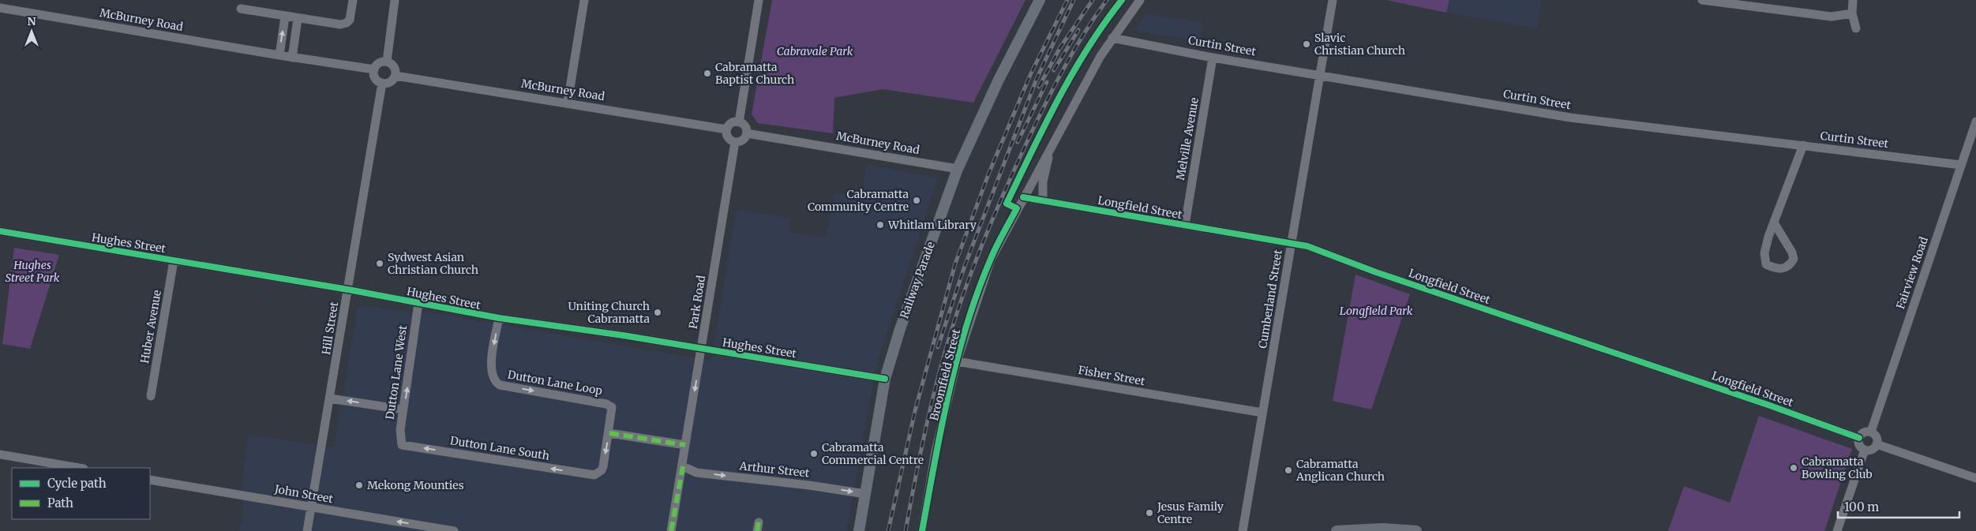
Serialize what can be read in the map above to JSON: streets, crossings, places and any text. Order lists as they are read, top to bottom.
{
  "streets": {
    "main road": ["Railway Parade"],
    "street": [
      "McBurney Road",
      "Curtin Street",
      "Melville Avenue",
      "Longfield Street",
      "Hughes Street",
      "Fairview Road",
      "Cumberland Street",
      "Park Road",
      "Huber Avenue",
      "Hill Street",
      "Dutton Lane West",
      "Broomfield Street",
      "Fisher Street",
      "Dutton Lane Loop",
      "Dutton Lane South",
      "Arthur Street",
      "John Street"
    ]
  },
  "crossings": [
    ["McBurney Road", "Railway Parade"],
    ["McBurney Road", "Park Road"],
    ["McBurney Road", "Hill Street"],
    ["Curtin Street", "Melville Avenue"],
    ["Curtin Street", "Fairview Road"],
    ["Curtin Street", "Cumberland Street"],
    ["Curtin Street", "Broomfield Street"],
    ["Melville Avenue", "Longfield Street"],
    ["Longfield Street", "Fairview Road"],
    ["Longfield Street", "Cumberland Street"],
    ["Longfield Street", "Broomfield Street"],
    ["Hughes Street", "Railway Parade"],
    ["Hughes Street", "Park Road"],
    ["Hughes Street", "Huber Avenue"],
    ["Hughes Street", "Hill Street"],
    ["Hughes Street", "Dutton Lane West"],
    ["Hughes Street", "Dutton Lane Loop"],
    ["Railway Parade", "Arthur Street"],
    ["Cumberland Street", "Fisher Street"],
    ["Park Road", "Arthur Street"],
    ["Hill Street", "John Street"],
    ["Dutton Lane West", "Dutton Lane South"],
    ["Broomfield Street", "Fisher Street"],
    ["Dutton Lane Loop", "Dutton Lane South"]
  ],
  "one_way": [
    "Dutton Lane West",
    "Dutton Lane South",
    "Arthur Street",
    "John Street"
  ],
  "parks": ["Cabravale Park", "Hughes Street Park", "Longfield Park"],
  "places": [
    "Slavic Christian Church",
    "Cabramatta Baptist Church",
    "Cabramatta Community Centre",
    "Whitlam Library",
    "Sydwest Asian Christian Church",
    "Uniting Church Cabramatta",
    "Cabramatta Commercial Centre",
    "Cabramatta Bowling Club",
    "Cabramatta Anglican Church",
    "Mekong Mounties",
    "Jesus Family Centre"
  ],
  "legend": ["Cycle path", "Path"],
  "scale_bar": "100 m",
  "north": "top"
}
